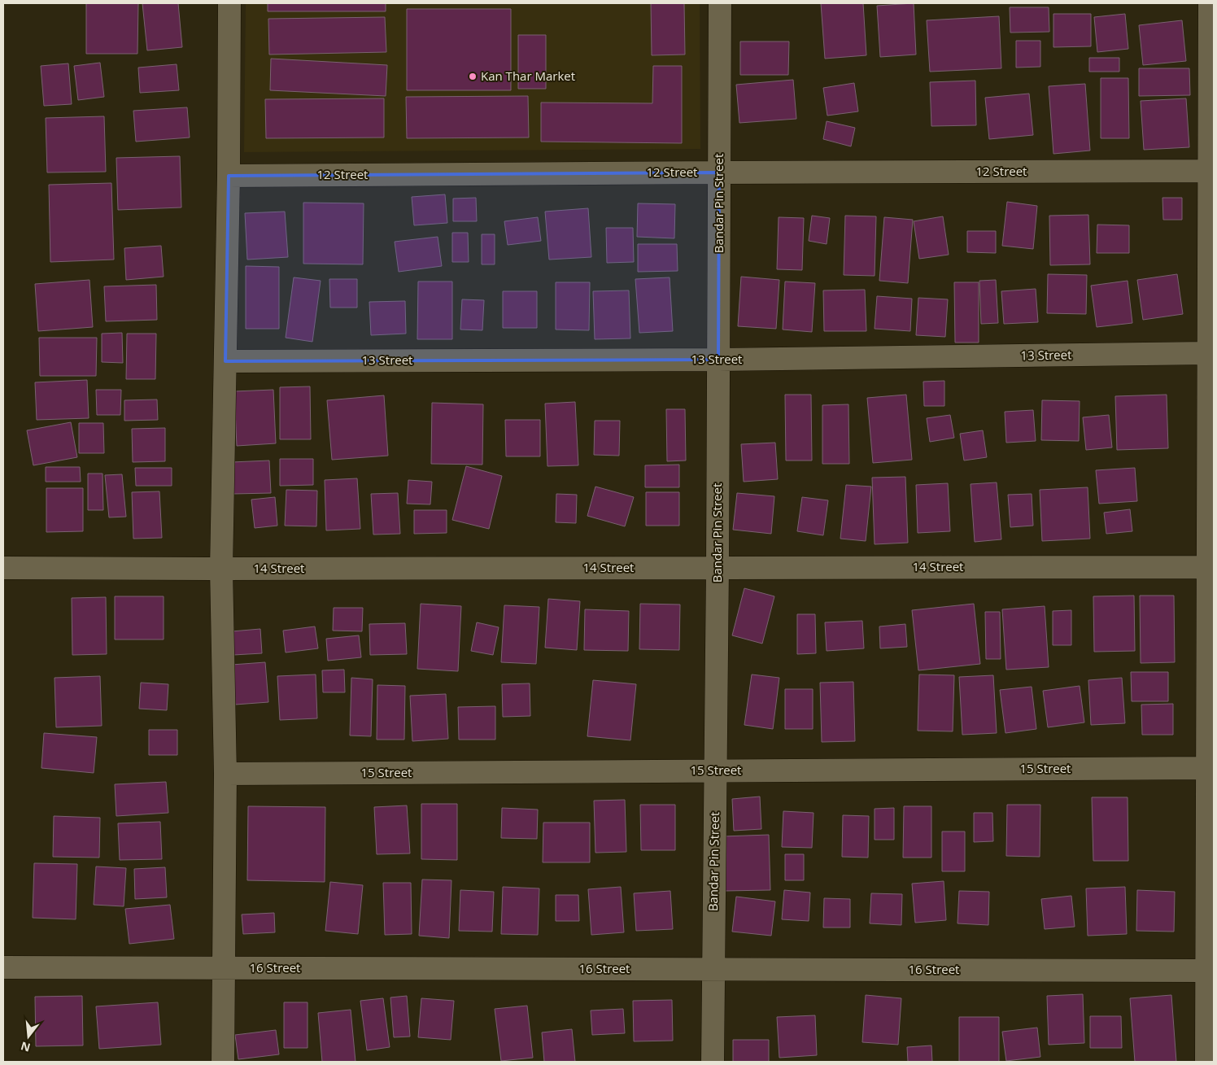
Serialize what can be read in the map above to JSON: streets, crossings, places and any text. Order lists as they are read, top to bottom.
{
  "streets": {
    "street": [
      "12 Street",
      "Bandar Pin Street",
      "13 Street",
      "14 Street",
      "15 Street",
      "16 Street"
    ]
  },
  "crossings": [
    ["12 Street", "Bandar Pin Street"],
    ["Bandar Pin Street", "13 Street"],
    ["Bandar Pin Street", "14 Street"],
    ["Bandar Pin Street", "15 Street"],
    ["Bandar Pin Street", "16 Street"]
  ],
  "places": ["Kan Thar Market"],
  "north": "bottom"
}
